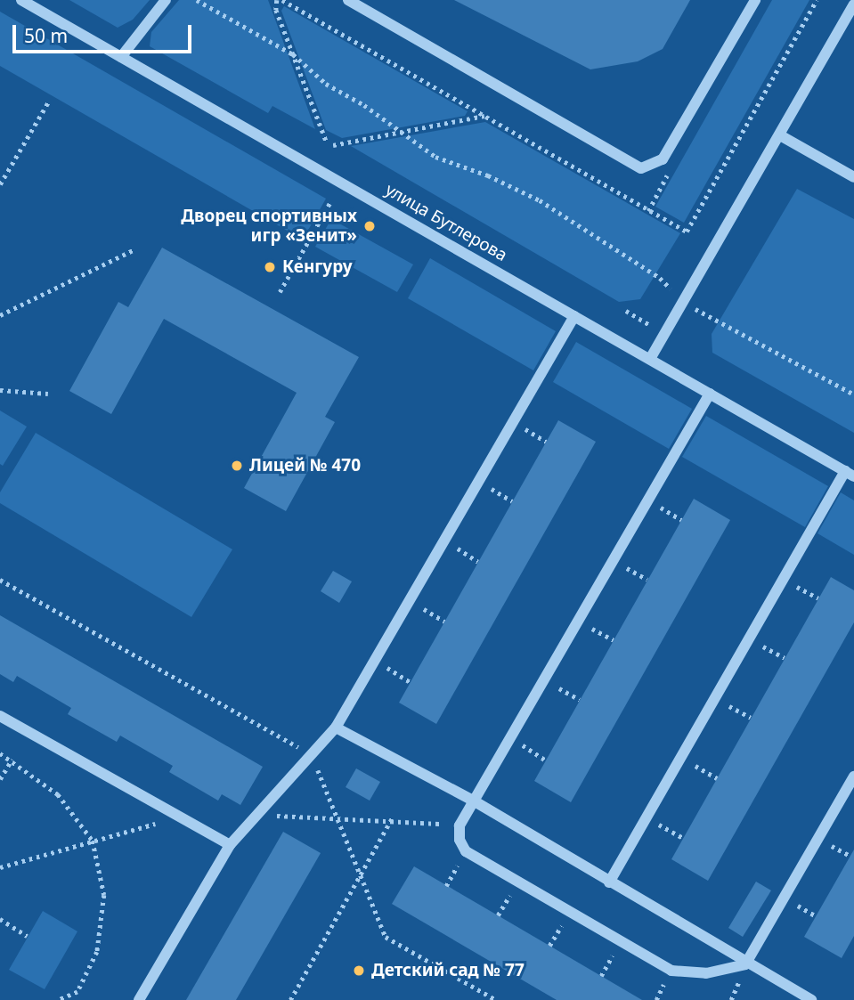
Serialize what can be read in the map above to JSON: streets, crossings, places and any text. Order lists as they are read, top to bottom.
{
  "streets": {
    "street": ["улица Бутлерова"]
  },
  "places": [
    "Дворец спортивных игр «Зенит»",
    "Кенгуру",
    "Лицей № 470",
    "Детский сад № 77"
  ],
  "scale_bar": "50 m"
}
